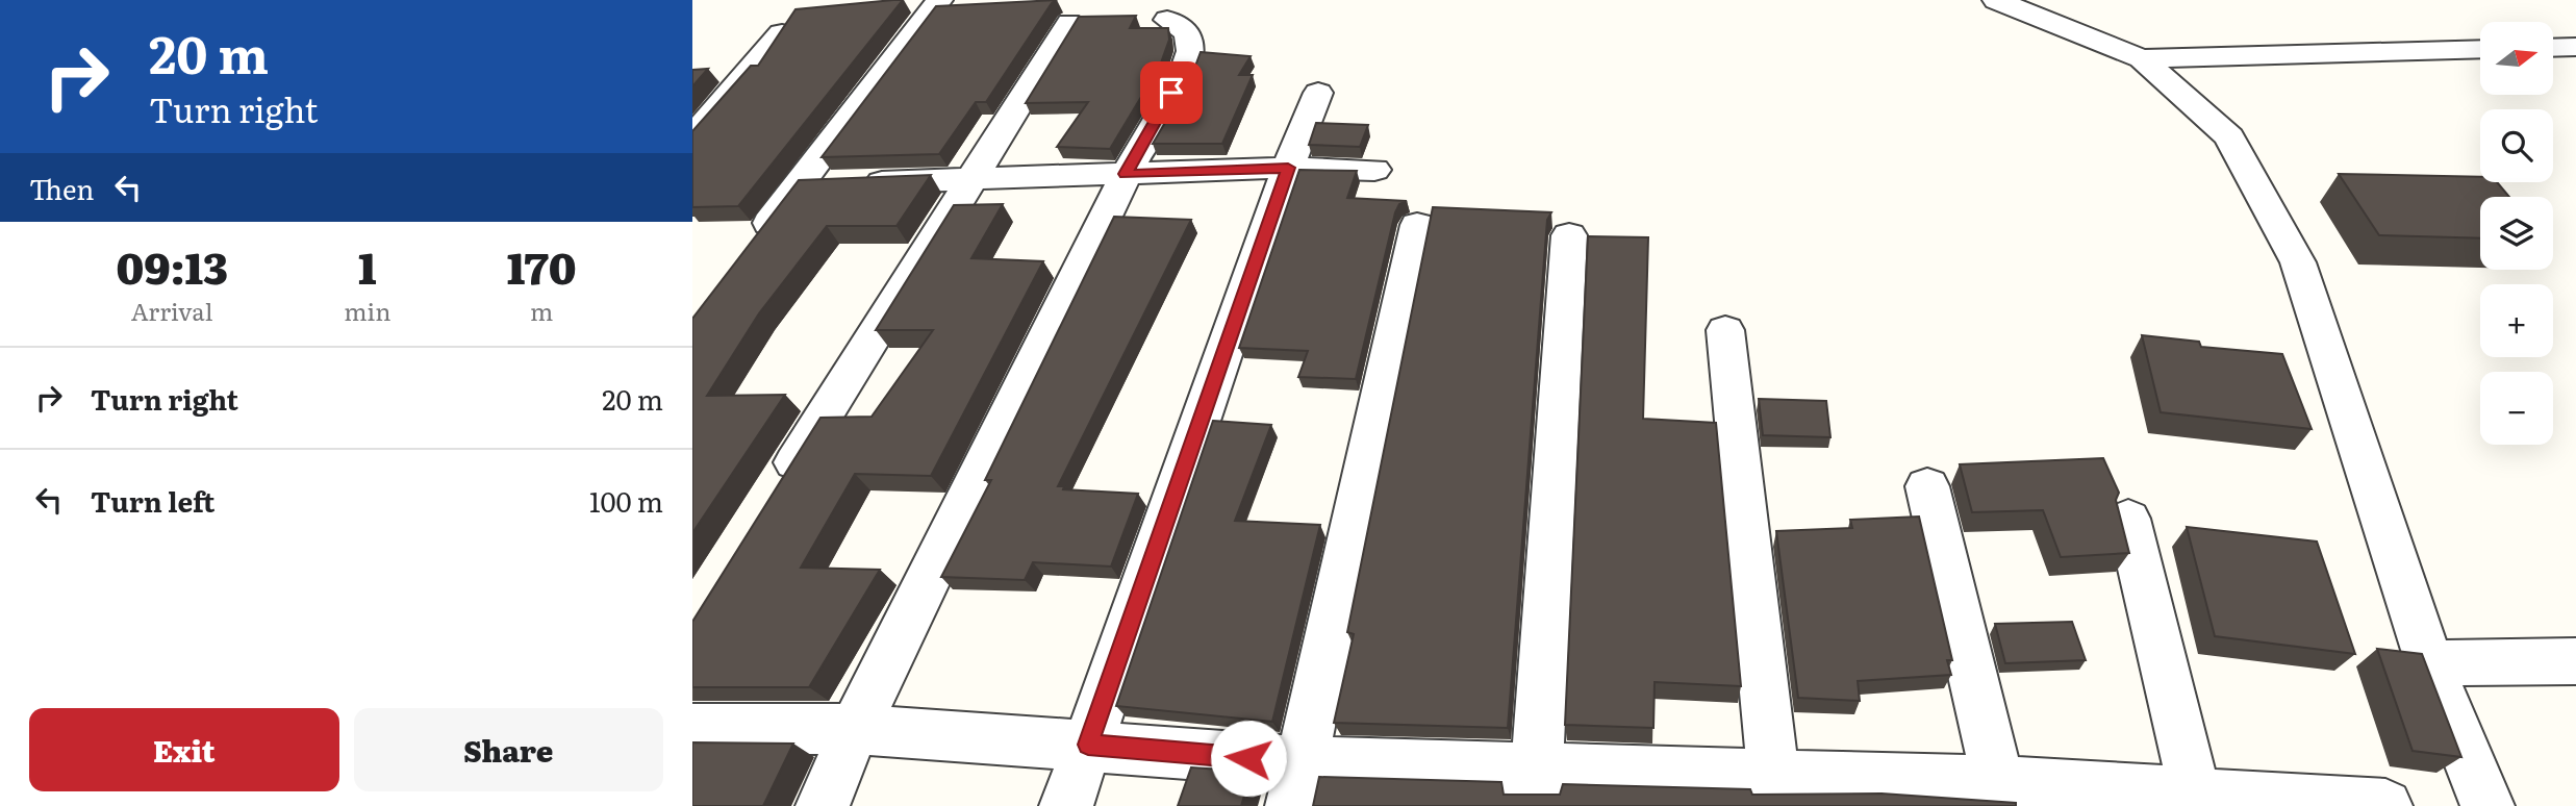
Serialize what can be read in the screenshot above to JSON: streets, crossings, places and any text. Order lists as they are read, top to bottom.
{
  "north": "right",
  "page": {
    "turn": ["20 m", "Turn right"],
    "map_buttons": ["+", "−"],
    "then": "Then",
    "eta": [
      "09:13",
      "Arrival",
      "1",
      "min",
      "170",
      "m"
    ],
    "list": [
      {
        "name": "Turn right",
        "value": "20 m"
      },
      {
        "name": "Turn left",
        "value": "100 m"
      }
    ],
    "buttons": ["Exit", "Share"]
  }
}
